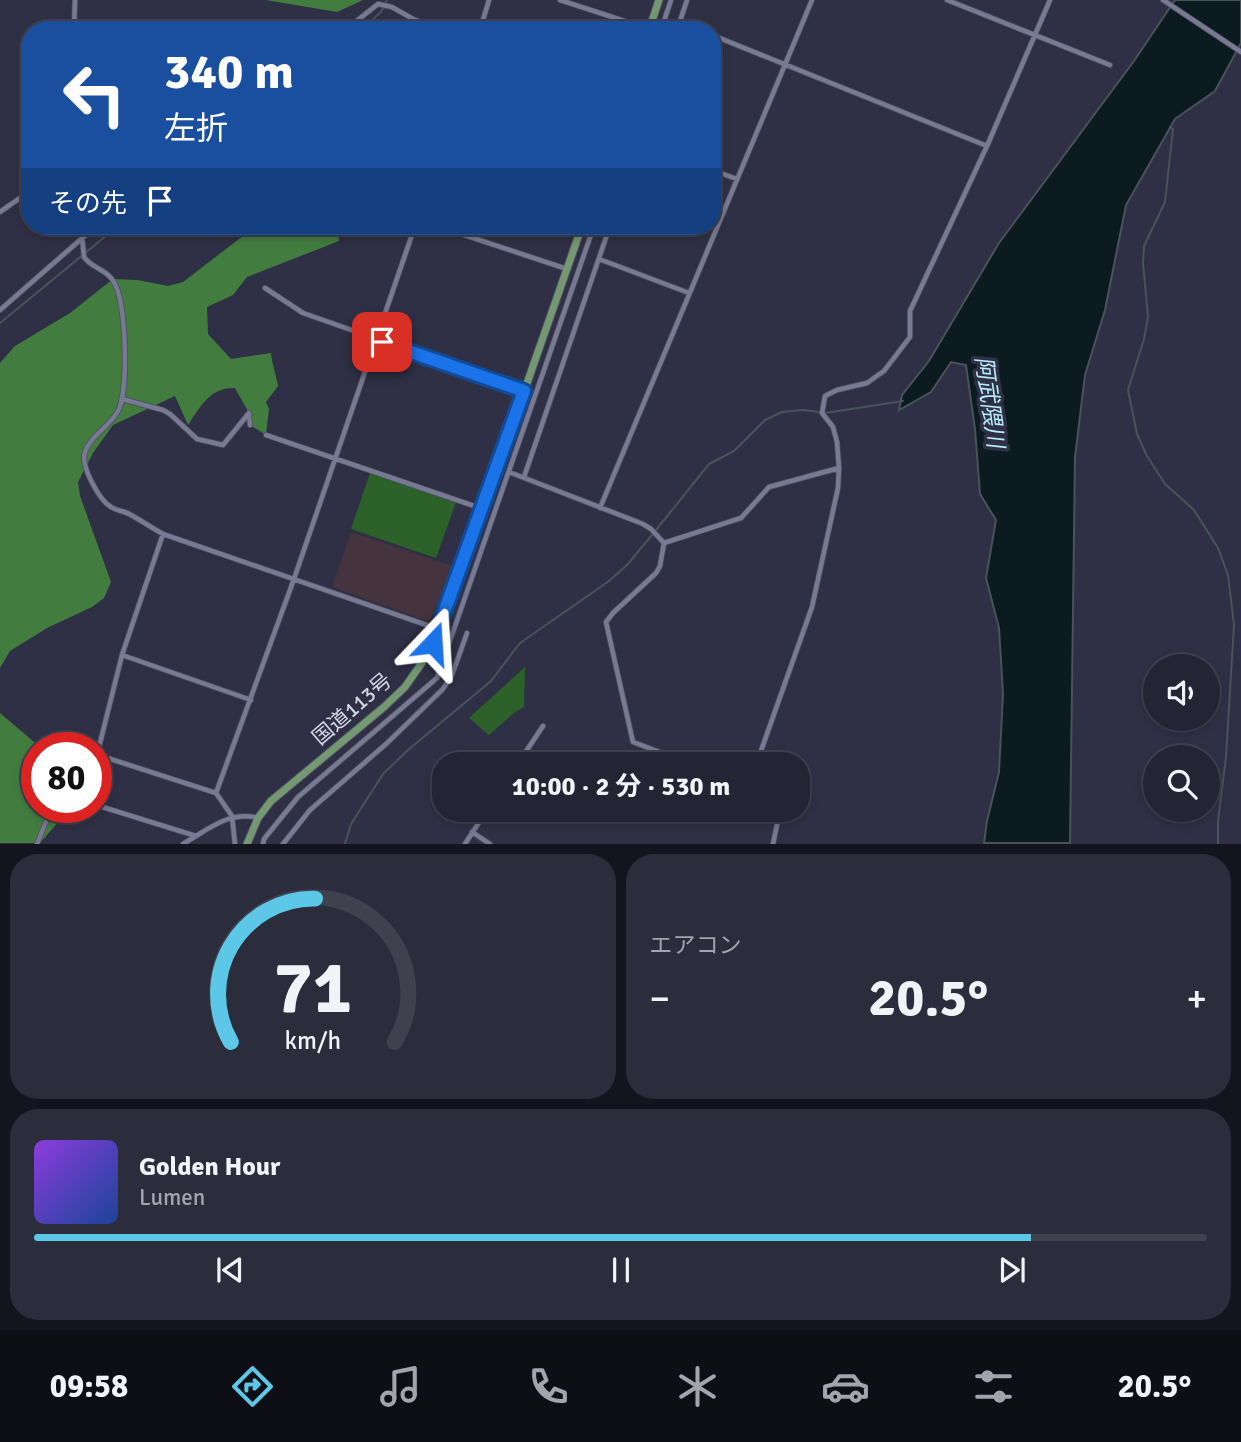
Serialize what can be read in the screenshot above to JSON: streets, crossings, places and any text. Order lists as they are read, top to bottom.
{
  "streets": {
    "highway": ["国道113号"]
  },
  "water": ["阿武隈川"],
  "page": {
    "turn": ["340 m", "左折"],
    "then": "その先",
    "limit": "80",
    "trip": "10:00 · 2 分 · 530 m",
    "tile": "エアコン",
    "heat": ["−", "20.5°", "+"],
    "song": ["Golden Hour", "Lumen"],
    "tabs": ["09:58", "20.5°"],
    "gauge": ["71", "km/h"]
  }
}
